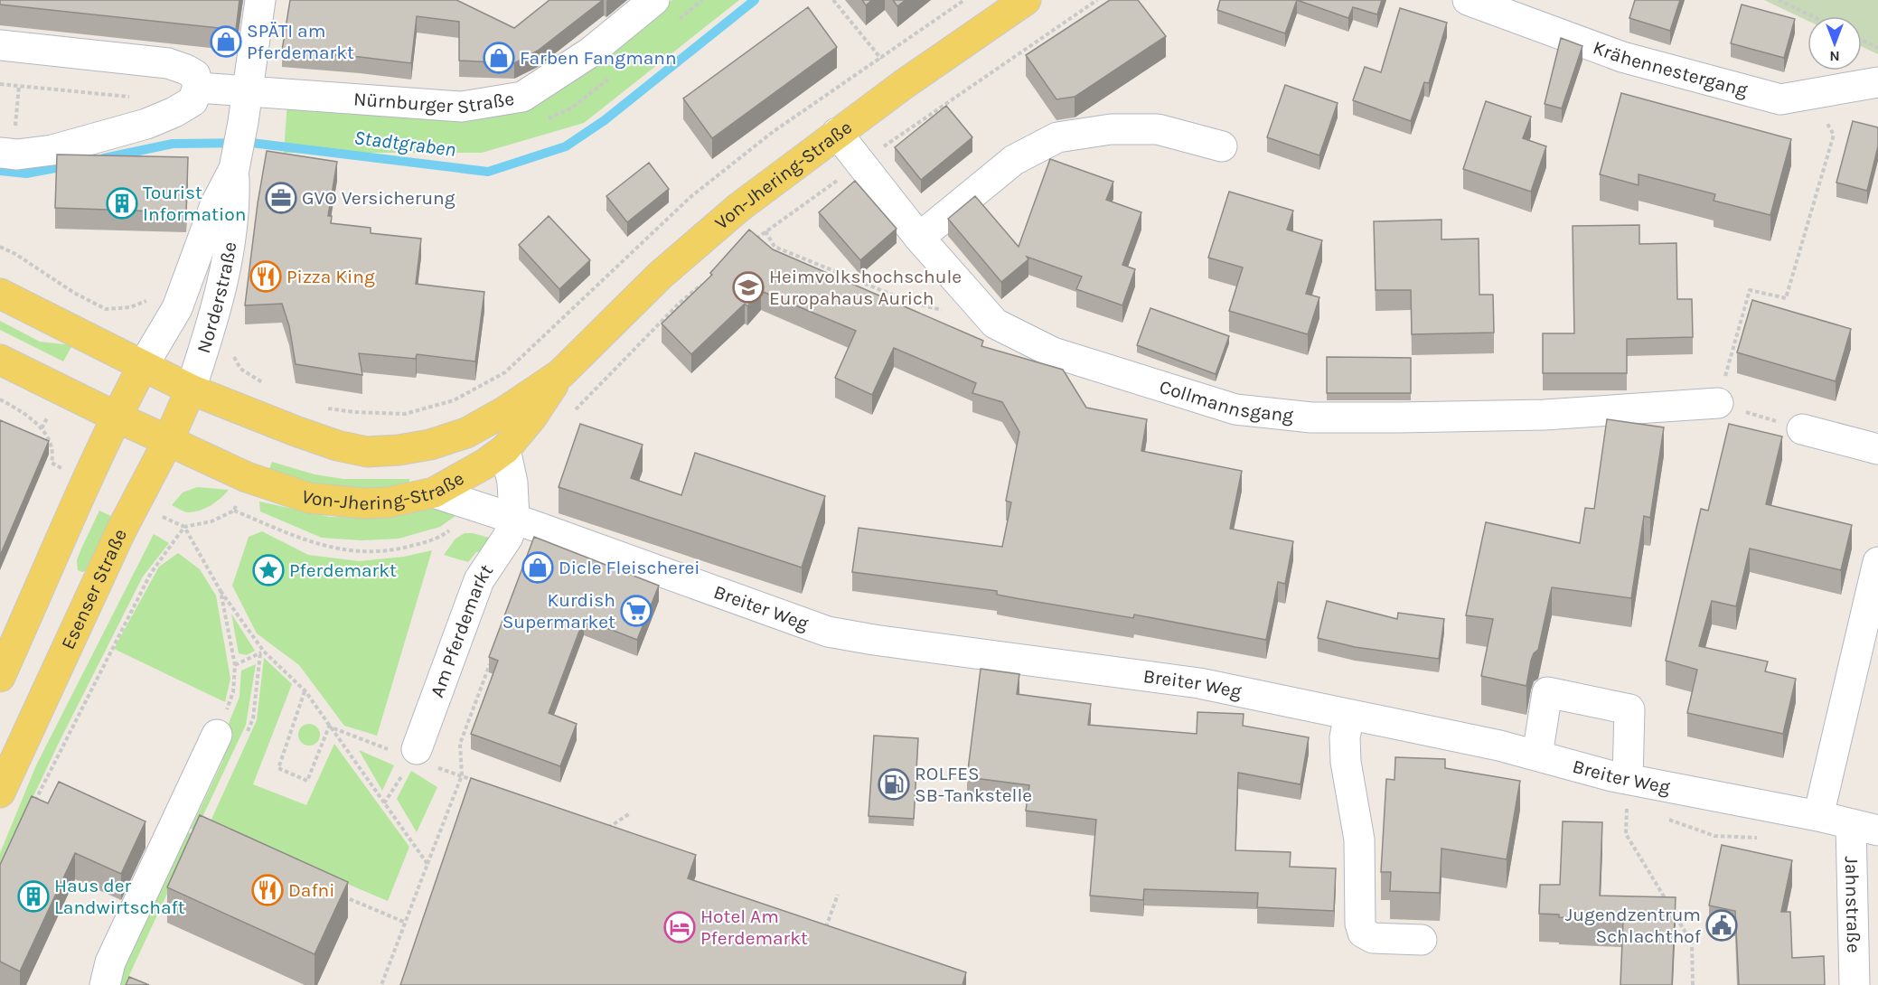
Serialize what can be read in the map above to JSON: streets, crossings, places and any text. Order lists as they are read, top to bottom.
{
  "streets": {
    "main road": ["Von-Jhering-Straße", "Esenser Straße"],
    "street": [
      "Krähennestergang",
      "Nürnburger Straße",
      "Norderstraße",
      "Collmannsgang",
      "Breiter Weg",
      "Am Pferdemarkt",
      "Jahnstraße"
    ]
  },
  "crossings": [
    ["Nürnburger Straße", "Norderstraße"],
    ["Von-Jhering-Straße", "Norderstraße"],
    ["Von-Jhering-Straße", "Collmannsgang"],
    ["Von-Jhering-Straße", "Esenser Straße"],
    ["Von-Jhering-Straße", "Breiter Weg"],
    ["Norderstraße", "Esenser Straße"],
    ["Breiter Weg", "Am Pferdemarkt"],
    ["Breiter Weg", "Jahnstraße"]
  ],
  "water": ["Stadtgraben"],
  "places": {
    "shop": ["SPÄTI am Pferdemarkt", "Farben Fangmann", "Dicle Fleischerei"],
    "office": ["GVO Versicherung"],
    "building": ["Tourist Information", "Haus der Landwirtschaft"],
    "restaurant": ["Pizza King", "Dafni"],
    "school or university": ["Heimvolkshochschule Europahaus Aurich"],
    "place": ["Pferdemarkt"],
    "supermarket": ["Kurdish Supermarket"],
    "fuel station": ["ROLFES SB-Tankstelle"],
    "public building": ["Jugendzentrum Schlachthof"],
    "hotel": ["Hotel Am Pferdemarkt"]
  },
  "north": "bottom"
}
